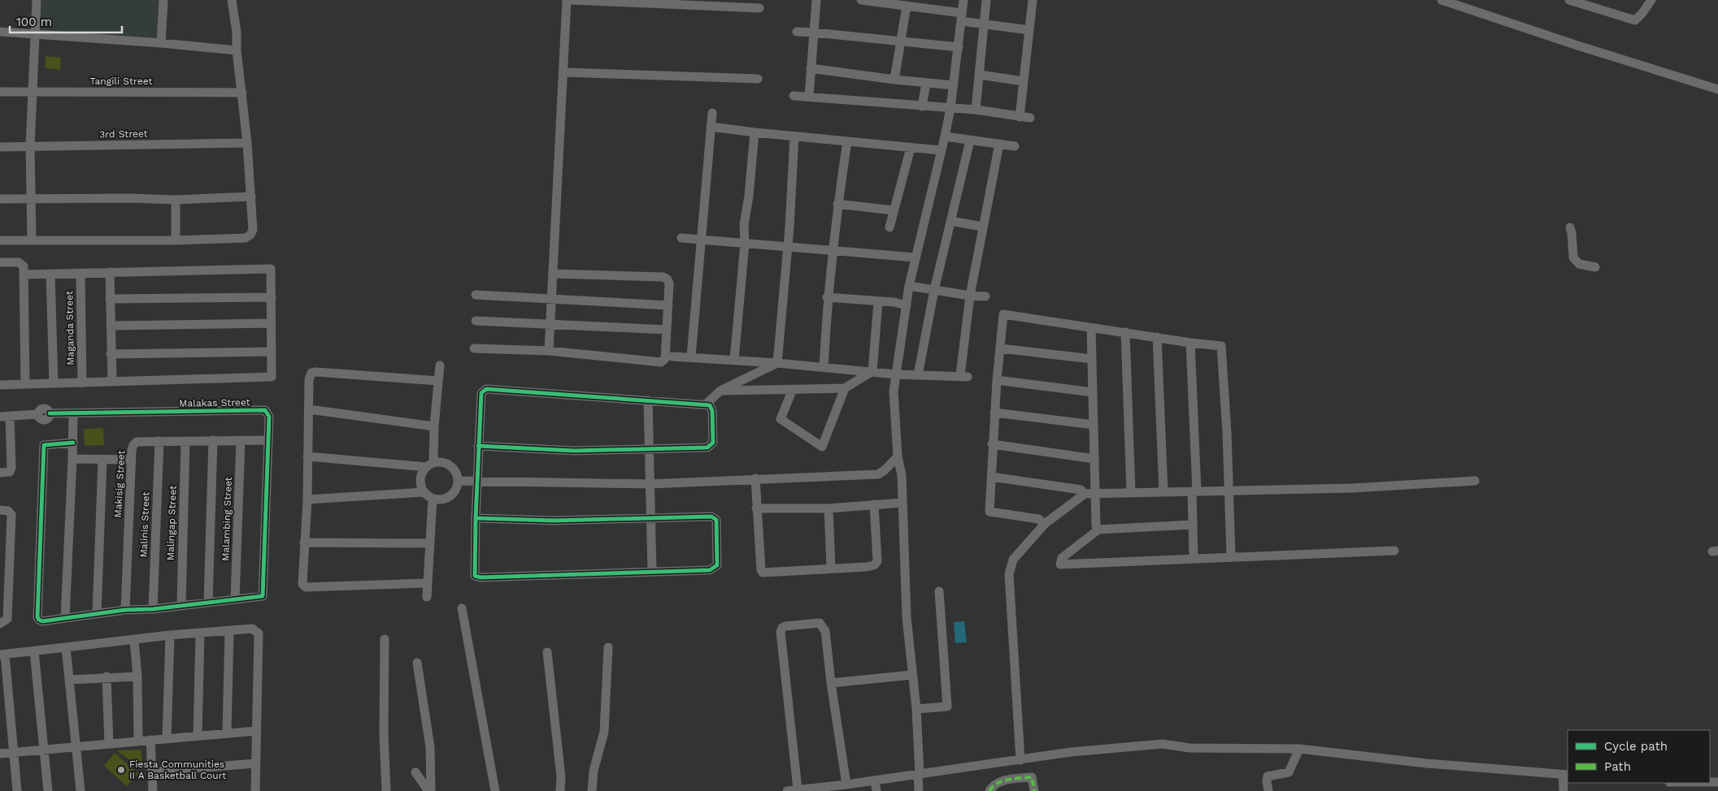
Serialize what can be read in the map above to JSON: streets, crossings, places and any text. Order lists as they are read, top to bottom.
{
  "streets": {
    "street": [
      "Tangili Street",
      "3rd Street",
      "Maganda Street",
      "Malakas Street",
      "Makisig Street",
      "Malambing Street",
      "Malingap Street",
      "Malinis Street"
    ]
  },
  "crossings": [
    ["Malakas Street", "Makisig Street"],
    ["Malakas Street", "Malambing Street"],
    ["Makisig Street", "Malambing Street"],
    ["Makisig Street", "Malingap Street"],
    ["Makisig Street", "Malinis Street"]
  ],
  "places": ["Fiesta Communities II A Basketball Court"],
  "legend": ["Cycle path", "Path"],
  "scale_bar": "100 m"
}
